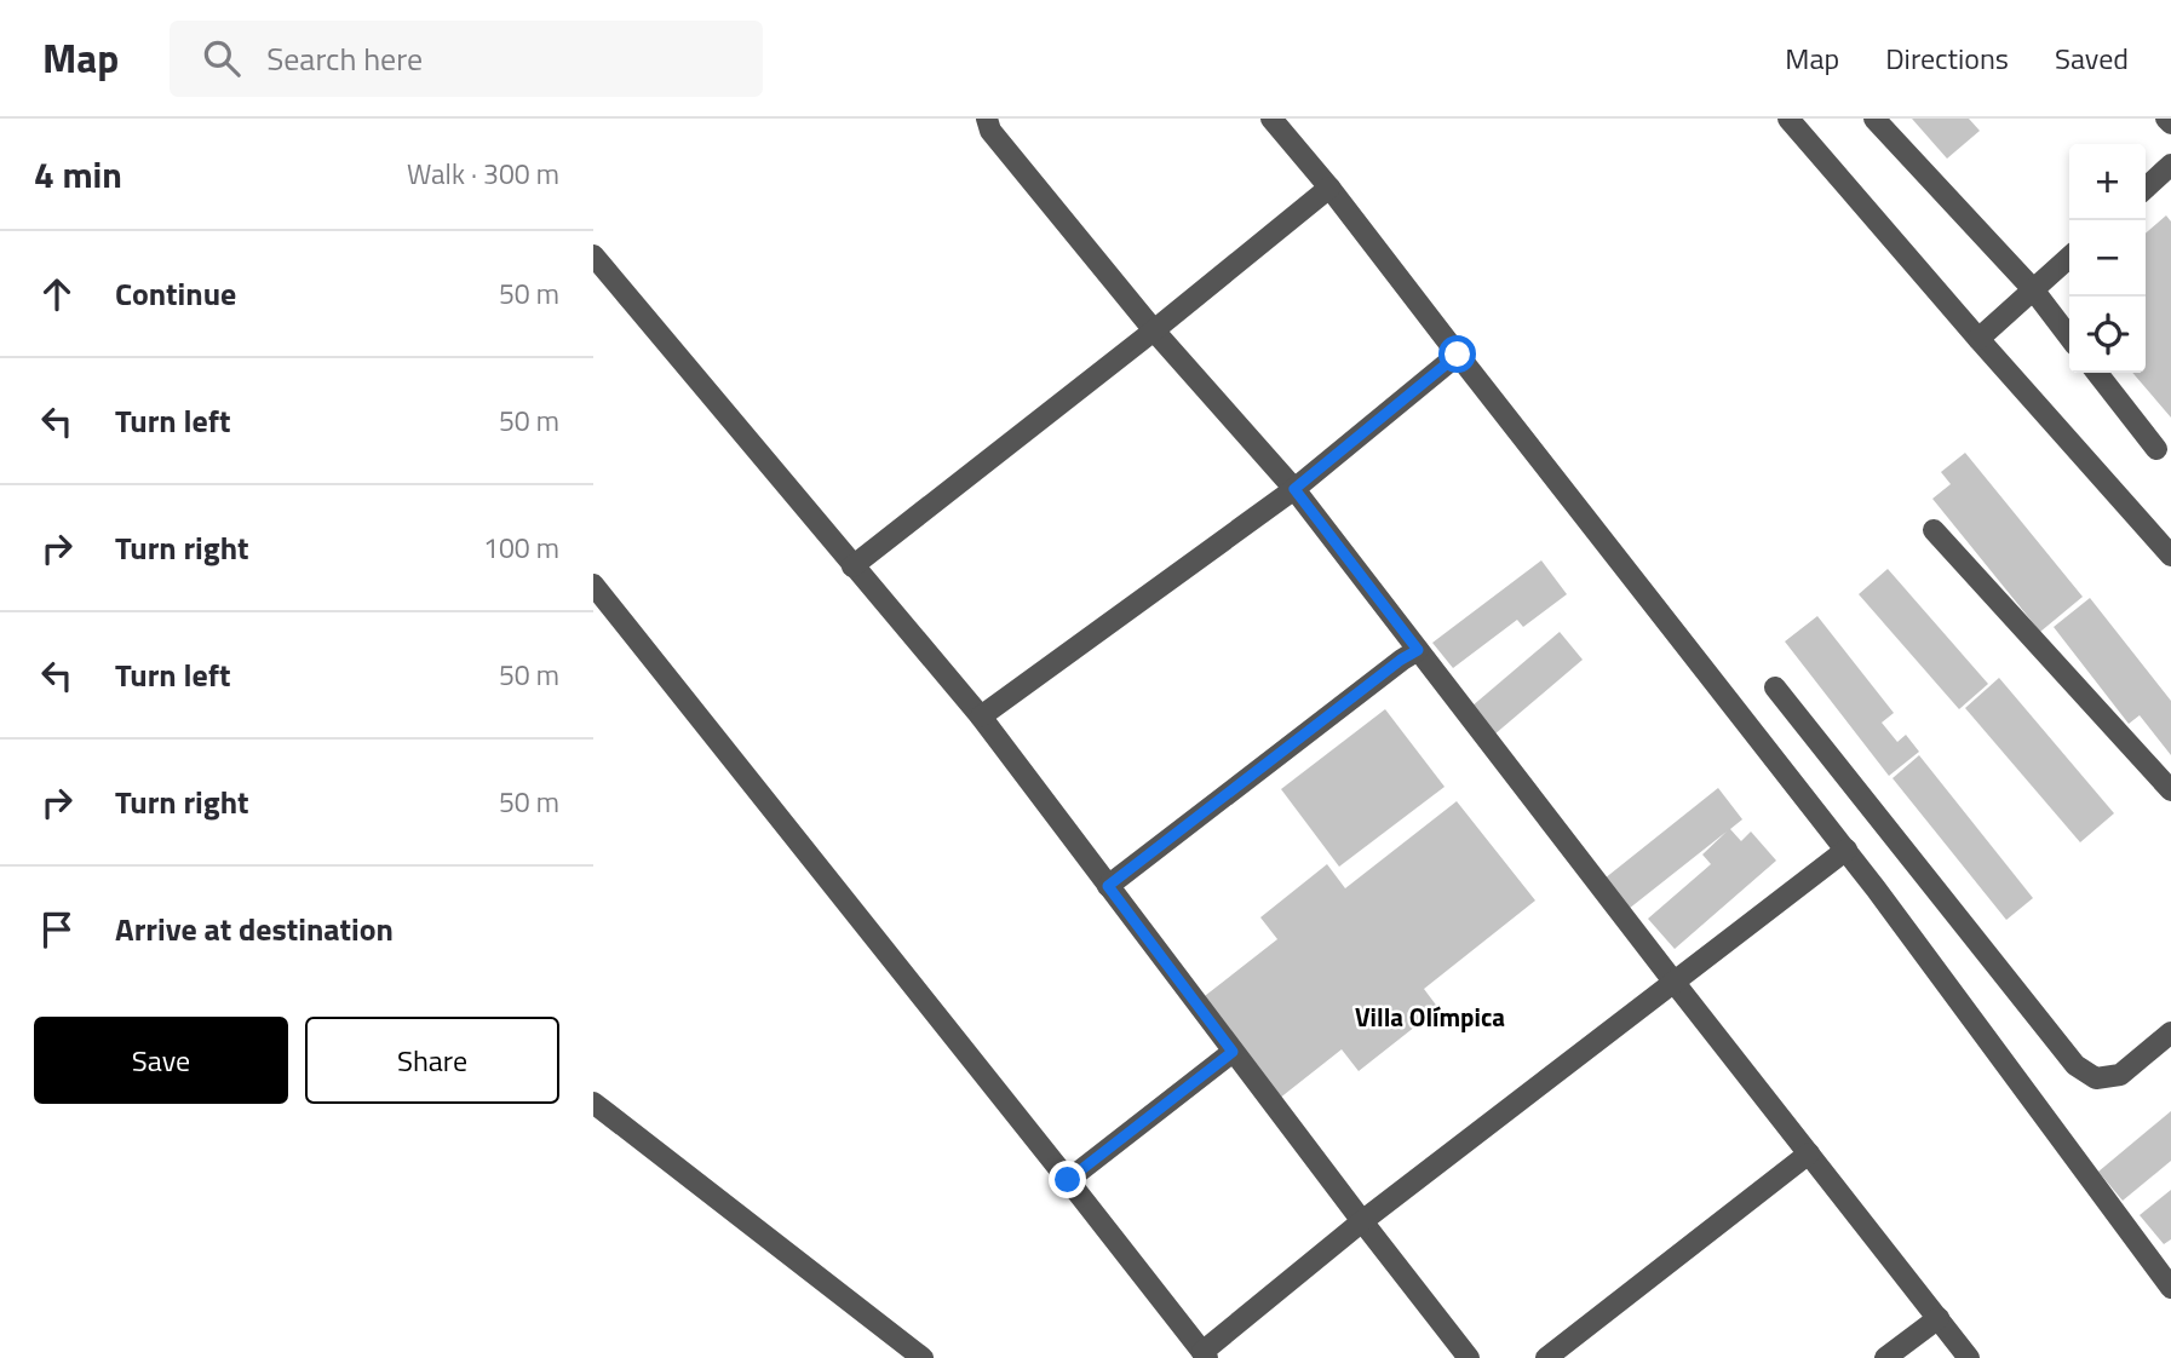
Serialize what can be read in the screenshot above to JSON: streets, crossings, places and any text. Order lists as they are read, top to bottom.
{
  "districts": ["Villa Olímpica"],
  "page": {
    "header": "Map",
    "search": "Search here",
    "nav": ["Map", "Directions", "Saved"],
    "heading": ["4 min", "Walk · 300 m"],
    "map_buttons": ["+", "−"],
    "list": [
      ["Continue", "50 m"],
      ["Turn left", "50 m"],
      ["Turn right", "100 m"],
      ["Turn left", "50 m"],
      ["Turn right", "50 m"],
      "Arrive at destination"
    ],
    "buttons": ["Save", "Share"]
  }
}
